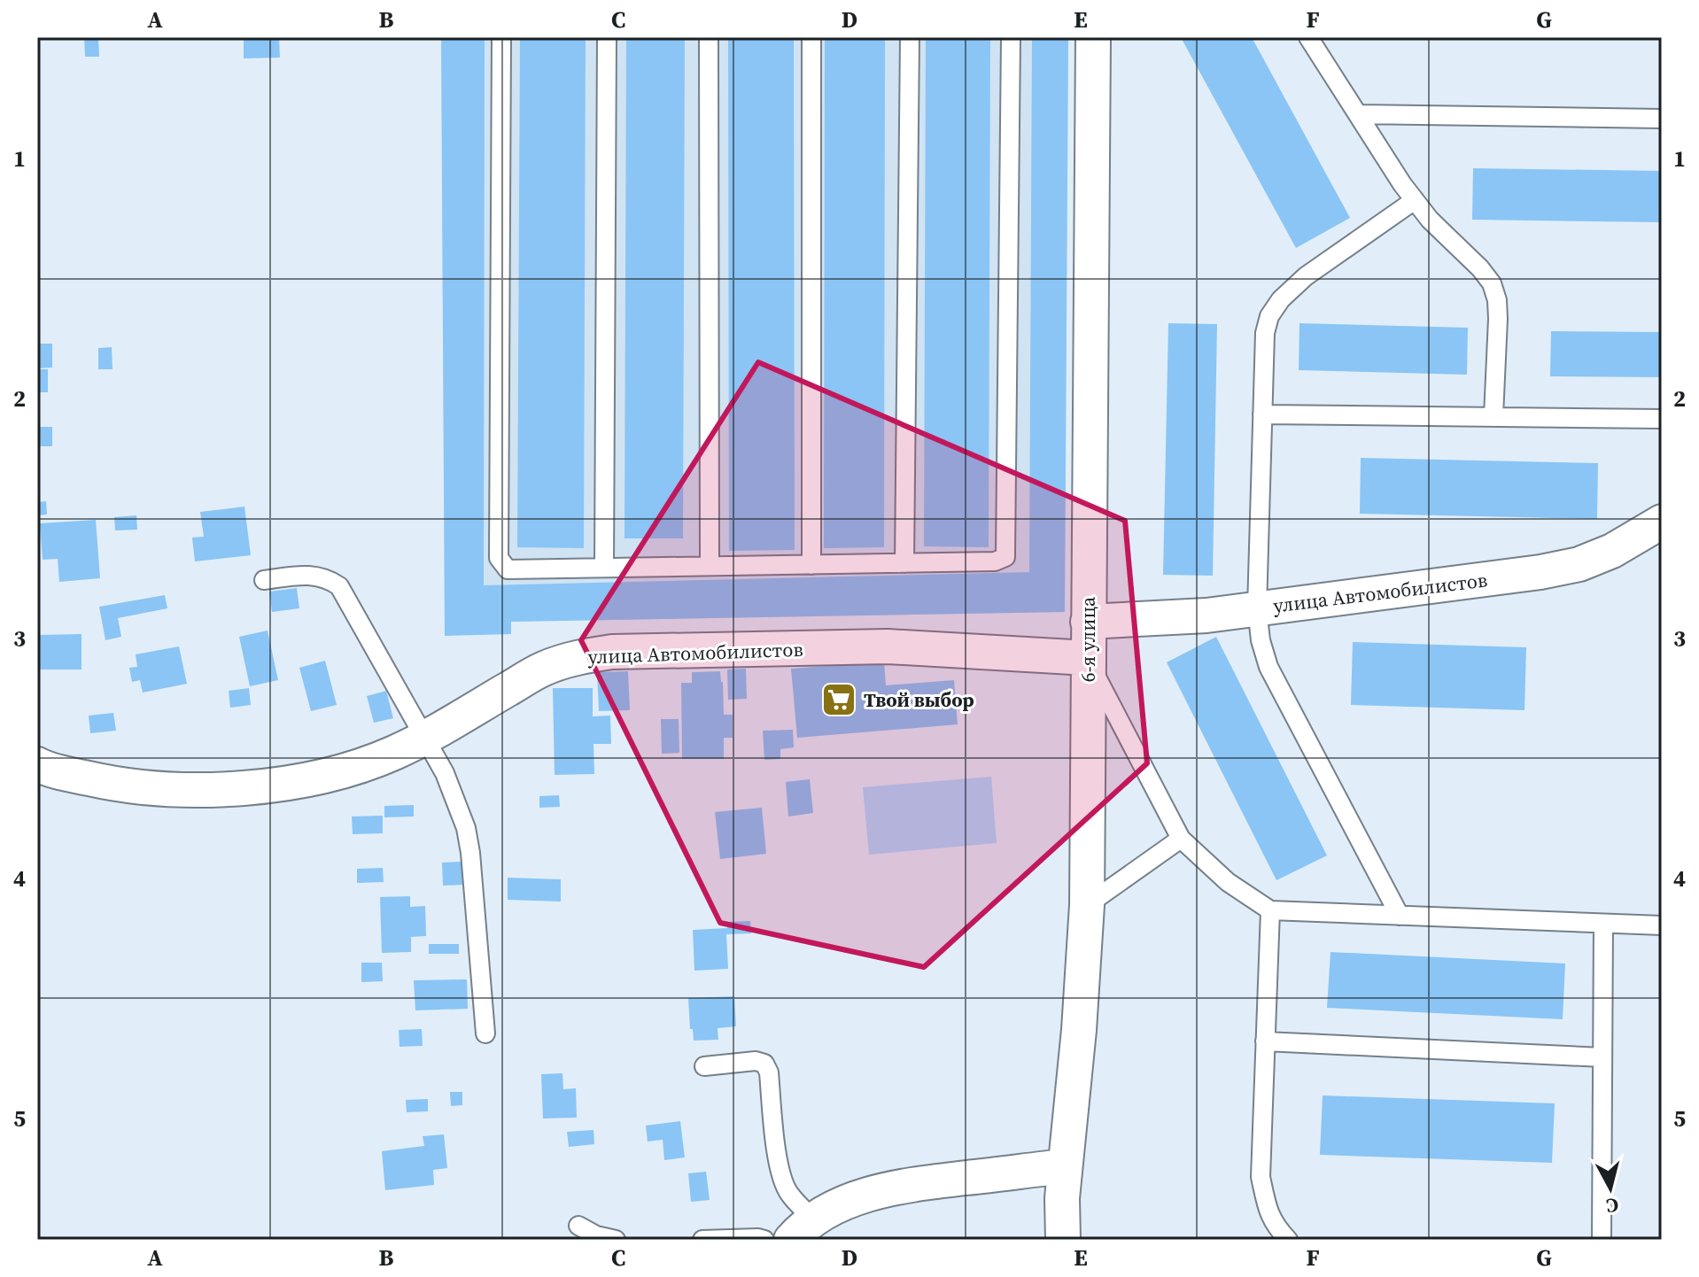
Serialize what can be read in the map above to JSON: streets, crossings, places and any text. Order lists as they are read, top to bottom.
{
  "streets": {
    "street": ["улица Автомобилистов", "6-я улица"]
  },
  "crossings": [
    ["улица Автомобилистов", "6-я улица"]
  ],
  "places": {
    "supermarket": ["Твой выбор"]
  },
  "north": "bottom",
  "grid": {
    "columns": [
      "A",
      "B",
      "C",
      "D",
      "E",
      "F",
      "G"
    ],
    "rows": [
      "1",
      "2",
      "3",
      "4",
      "5"
    ]
  }
}
